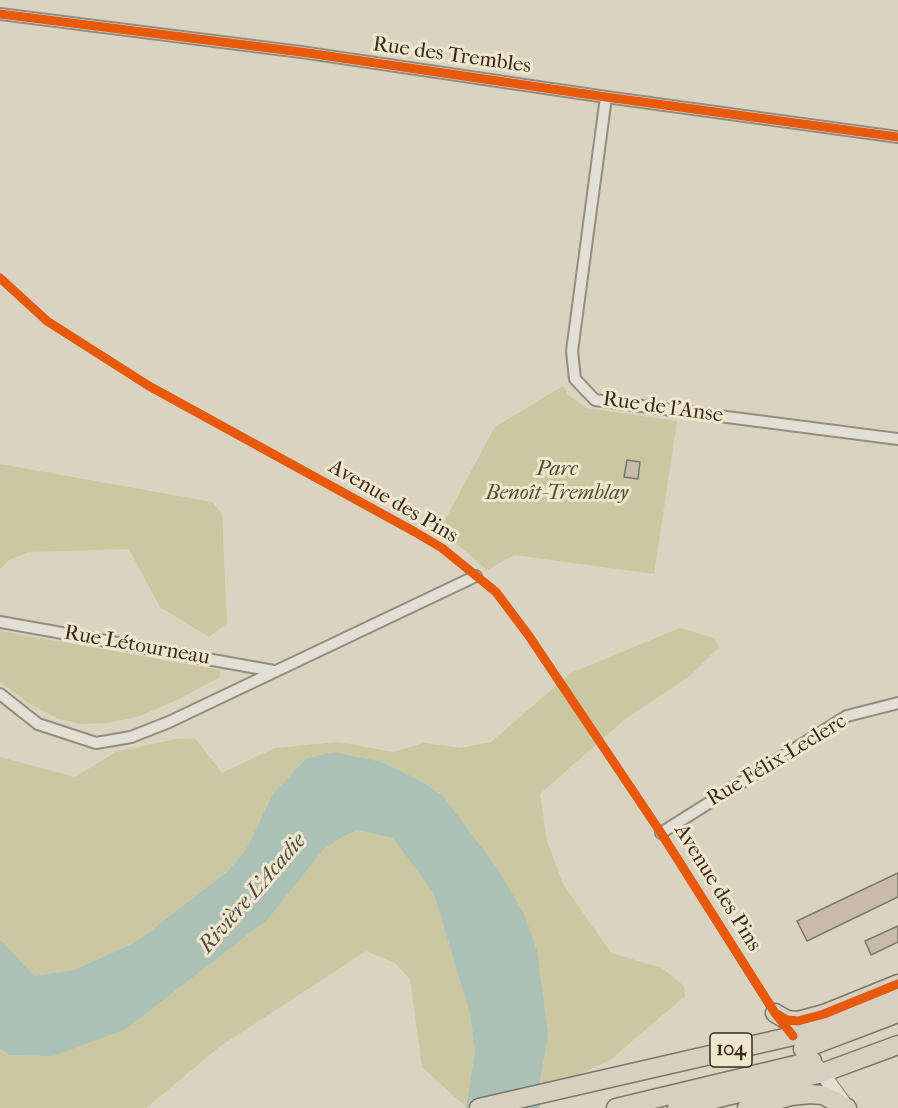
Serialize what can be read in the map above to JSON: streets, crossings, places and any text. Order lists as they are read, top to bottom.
{
  "streets": {
    "main road": ["104"],
    "street": [
      "Rue des Trembles",
      "Rue de l'Anse",
      "Rue Létourneau",
      "Rue Félix-Leclerc"
    ],
    "lane": ["Avenue des Pins"]
  },
  "crossings": [
    ["Rue des Trembles", "Rue de l'Anse"],
    ["Avenue des Pins", "Rue Létourneau"],
    ["Avenue des Pins", "Rue Félix-Leclerc"],
    ["Avenue des Pins", "104"]
  ],
  "water": ["Rivière L'Acadie"],
  "parks": ["Parc Benoît-Tremblay"]
}
